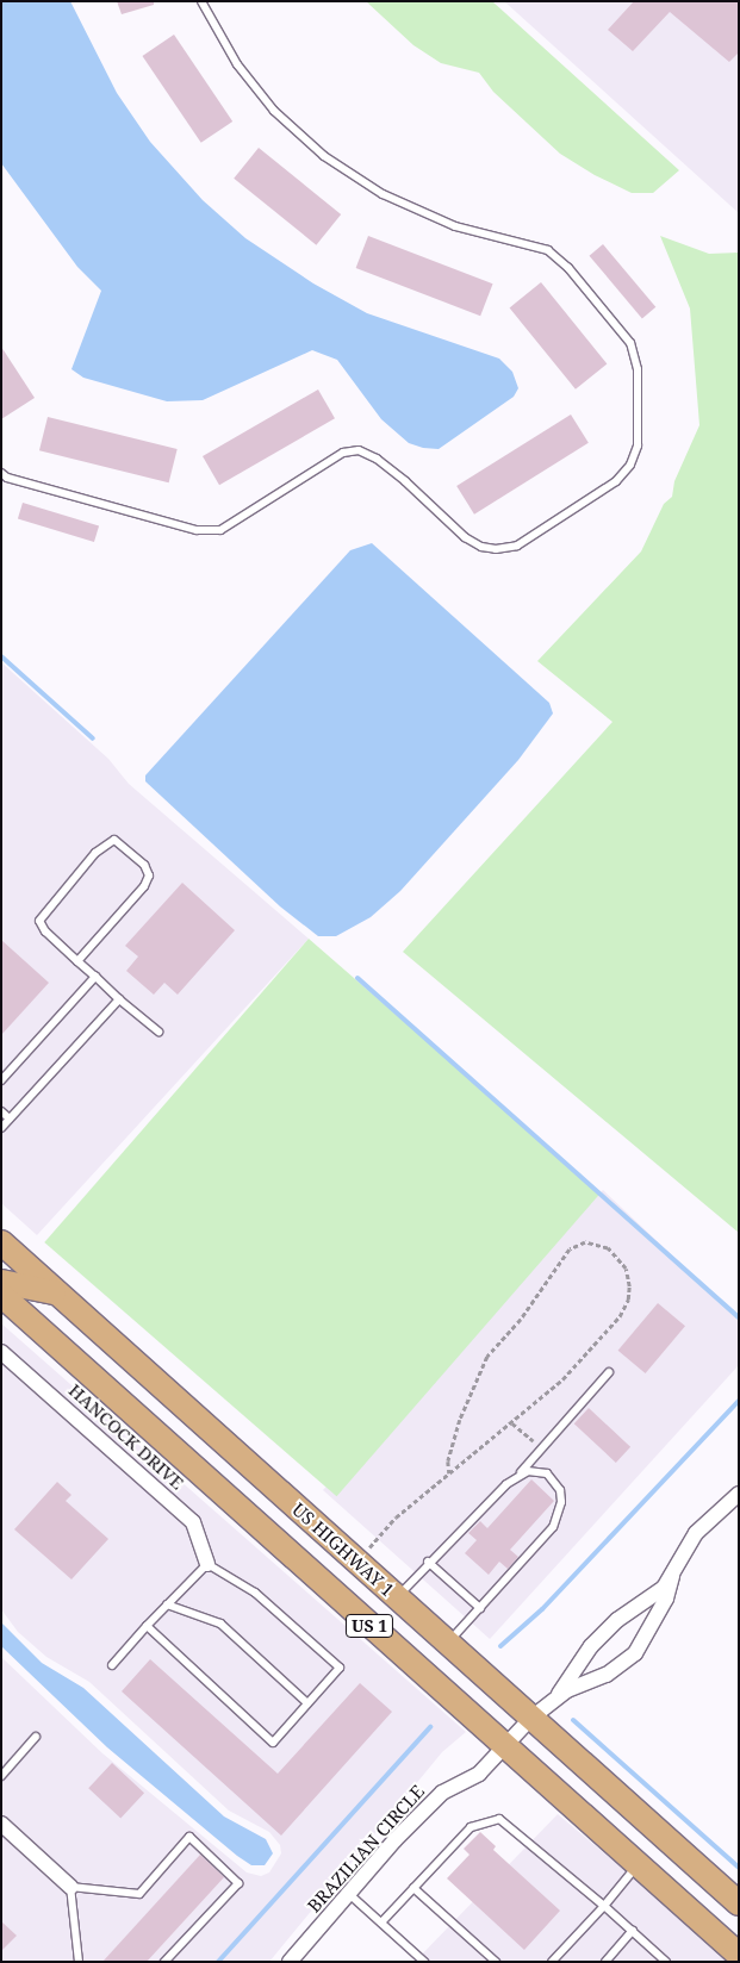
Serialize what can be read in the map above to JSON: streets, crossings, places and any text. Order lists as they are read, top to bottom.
{
  "streets": {
    "main road": ["US HIGHWAY 1", "US 1"],
    "street": ["HANCOCK DRIVE", "BRAZILIAN CIRCLE"]
  },
  "crossings": [
    ["US HIGHWAY 1", "BRAZILIAN CIRCLE"],
    ["US 1", "BRAZILIAN CIRCLE"]
  ]
}
